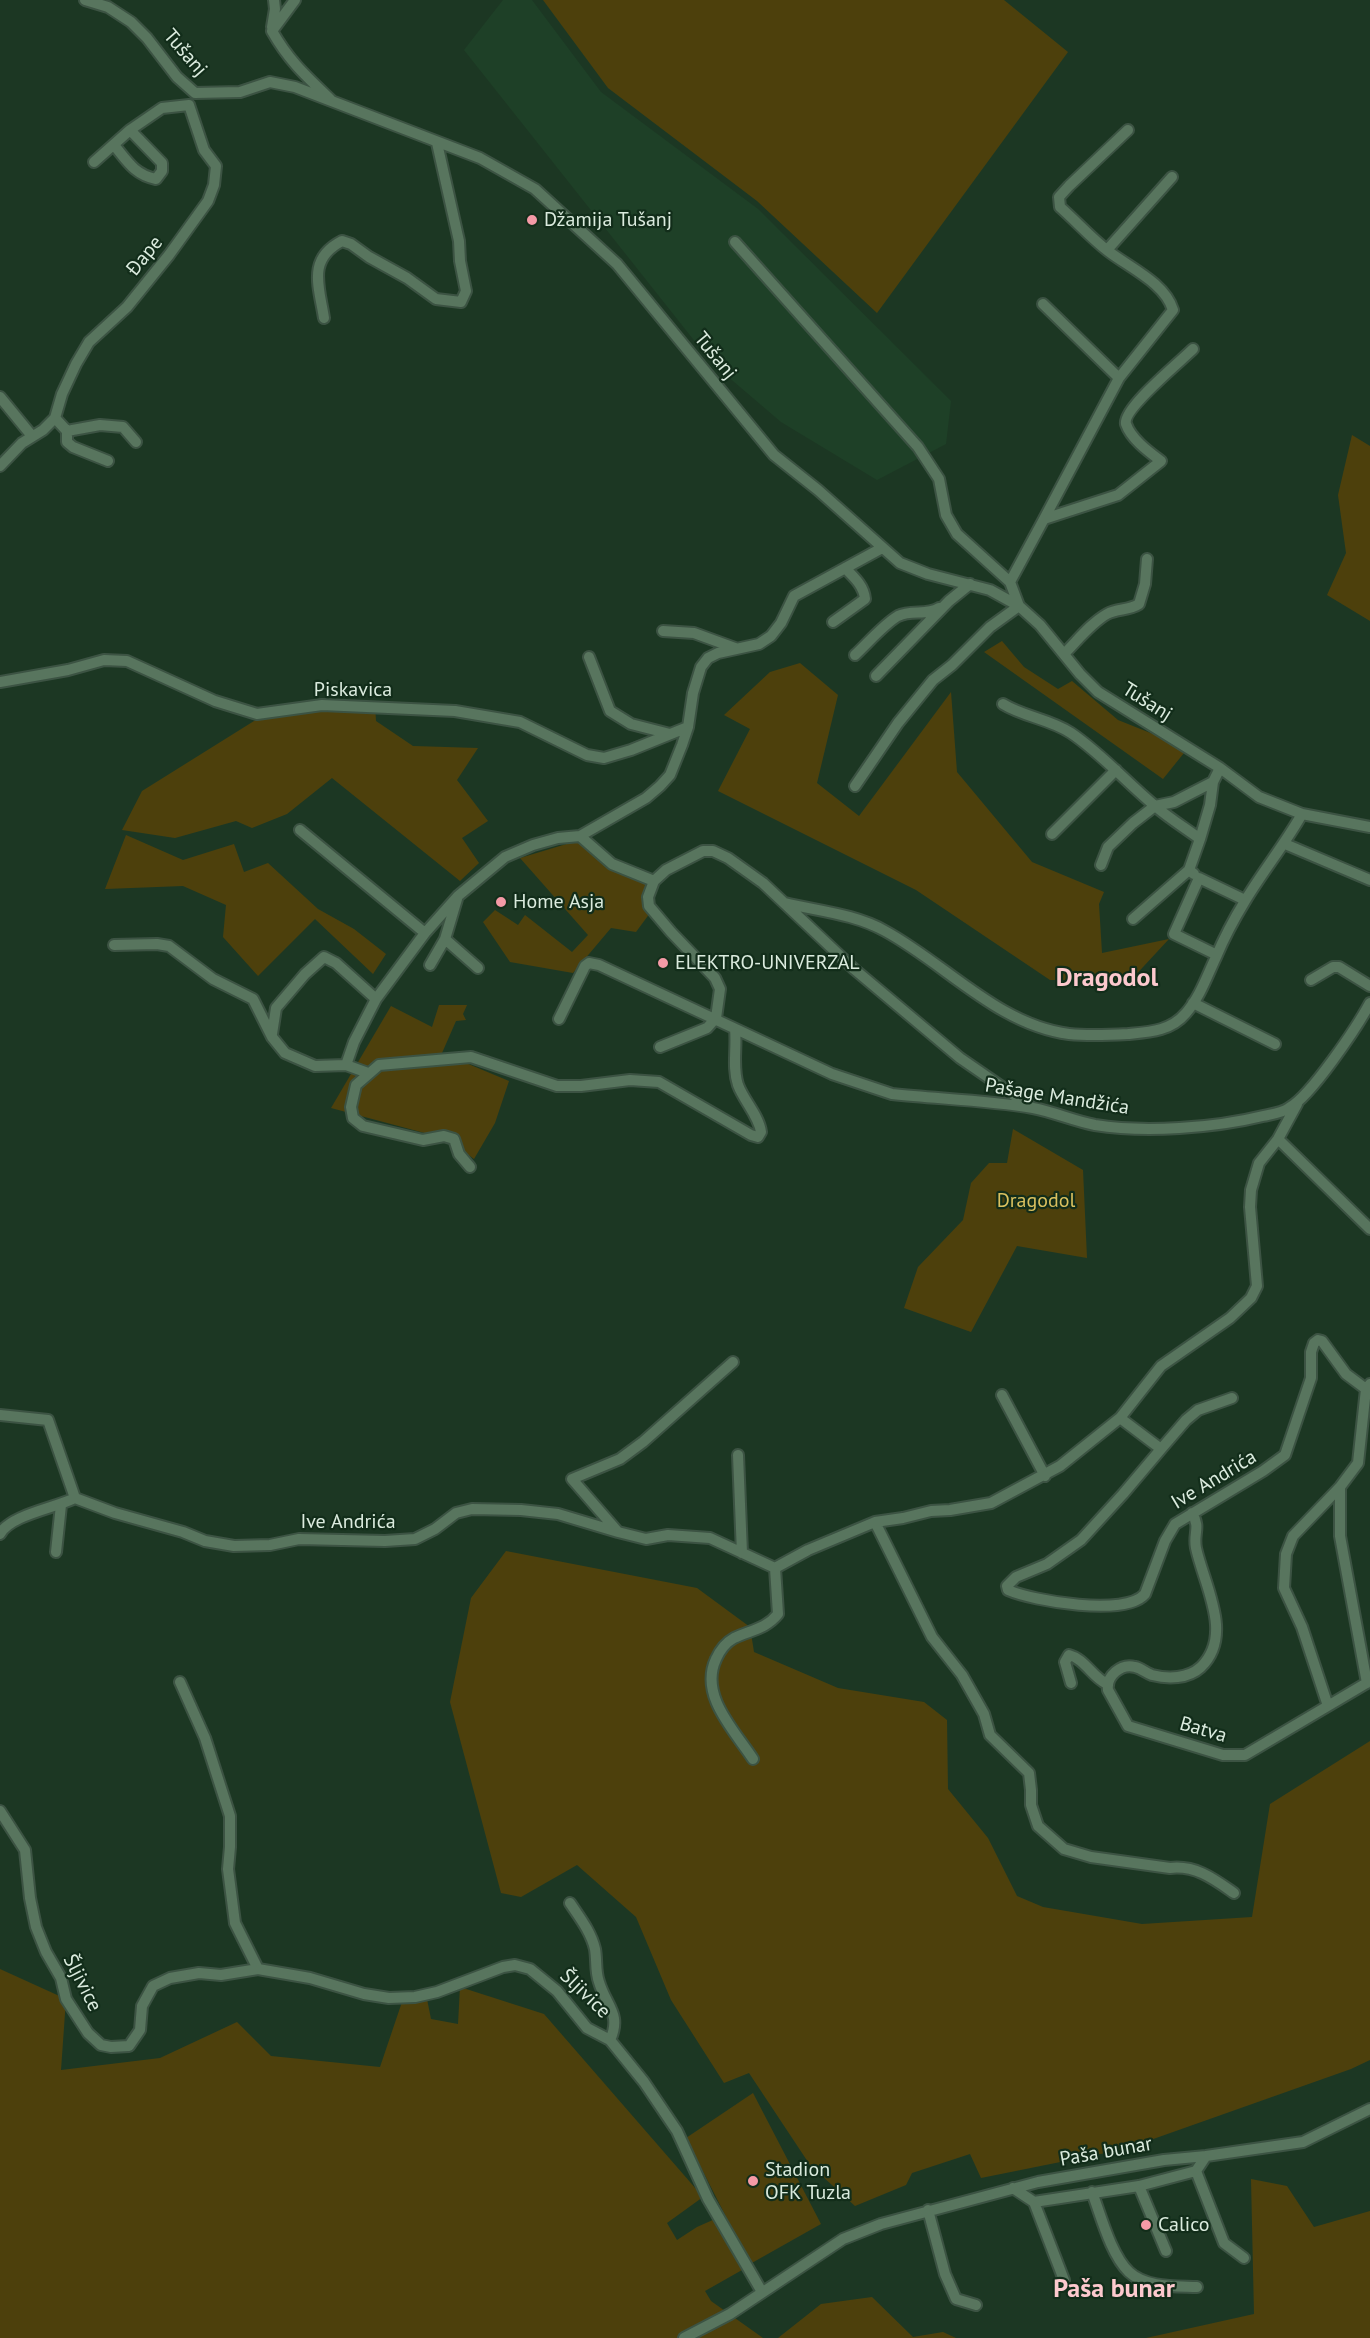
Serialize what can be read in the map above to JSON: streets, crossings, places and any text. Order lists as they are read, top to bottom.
{
  "streets": {
    "street": [
      "Tušanj",
      "Đape",
      "Piskavica",
      "Pašage Mandžića",
      "Ive Andrića",
      "Batva",
      "Šljivice",
      "Paša bunar"
    ]
  },
  "crossings": [
    ["Šljivice", "Paša bunar"]
  ],
  "districts": ["Dragodol", "Paša bunar"],
  "parks": ["Dragodol"],
  "places": [
    "Džamija Tušanj",
    "Home Asja",
    "ELEKTRO-UNIVERZAL",
    "Stadion OFK Tuzla",
    "Calico"
  ]
}
